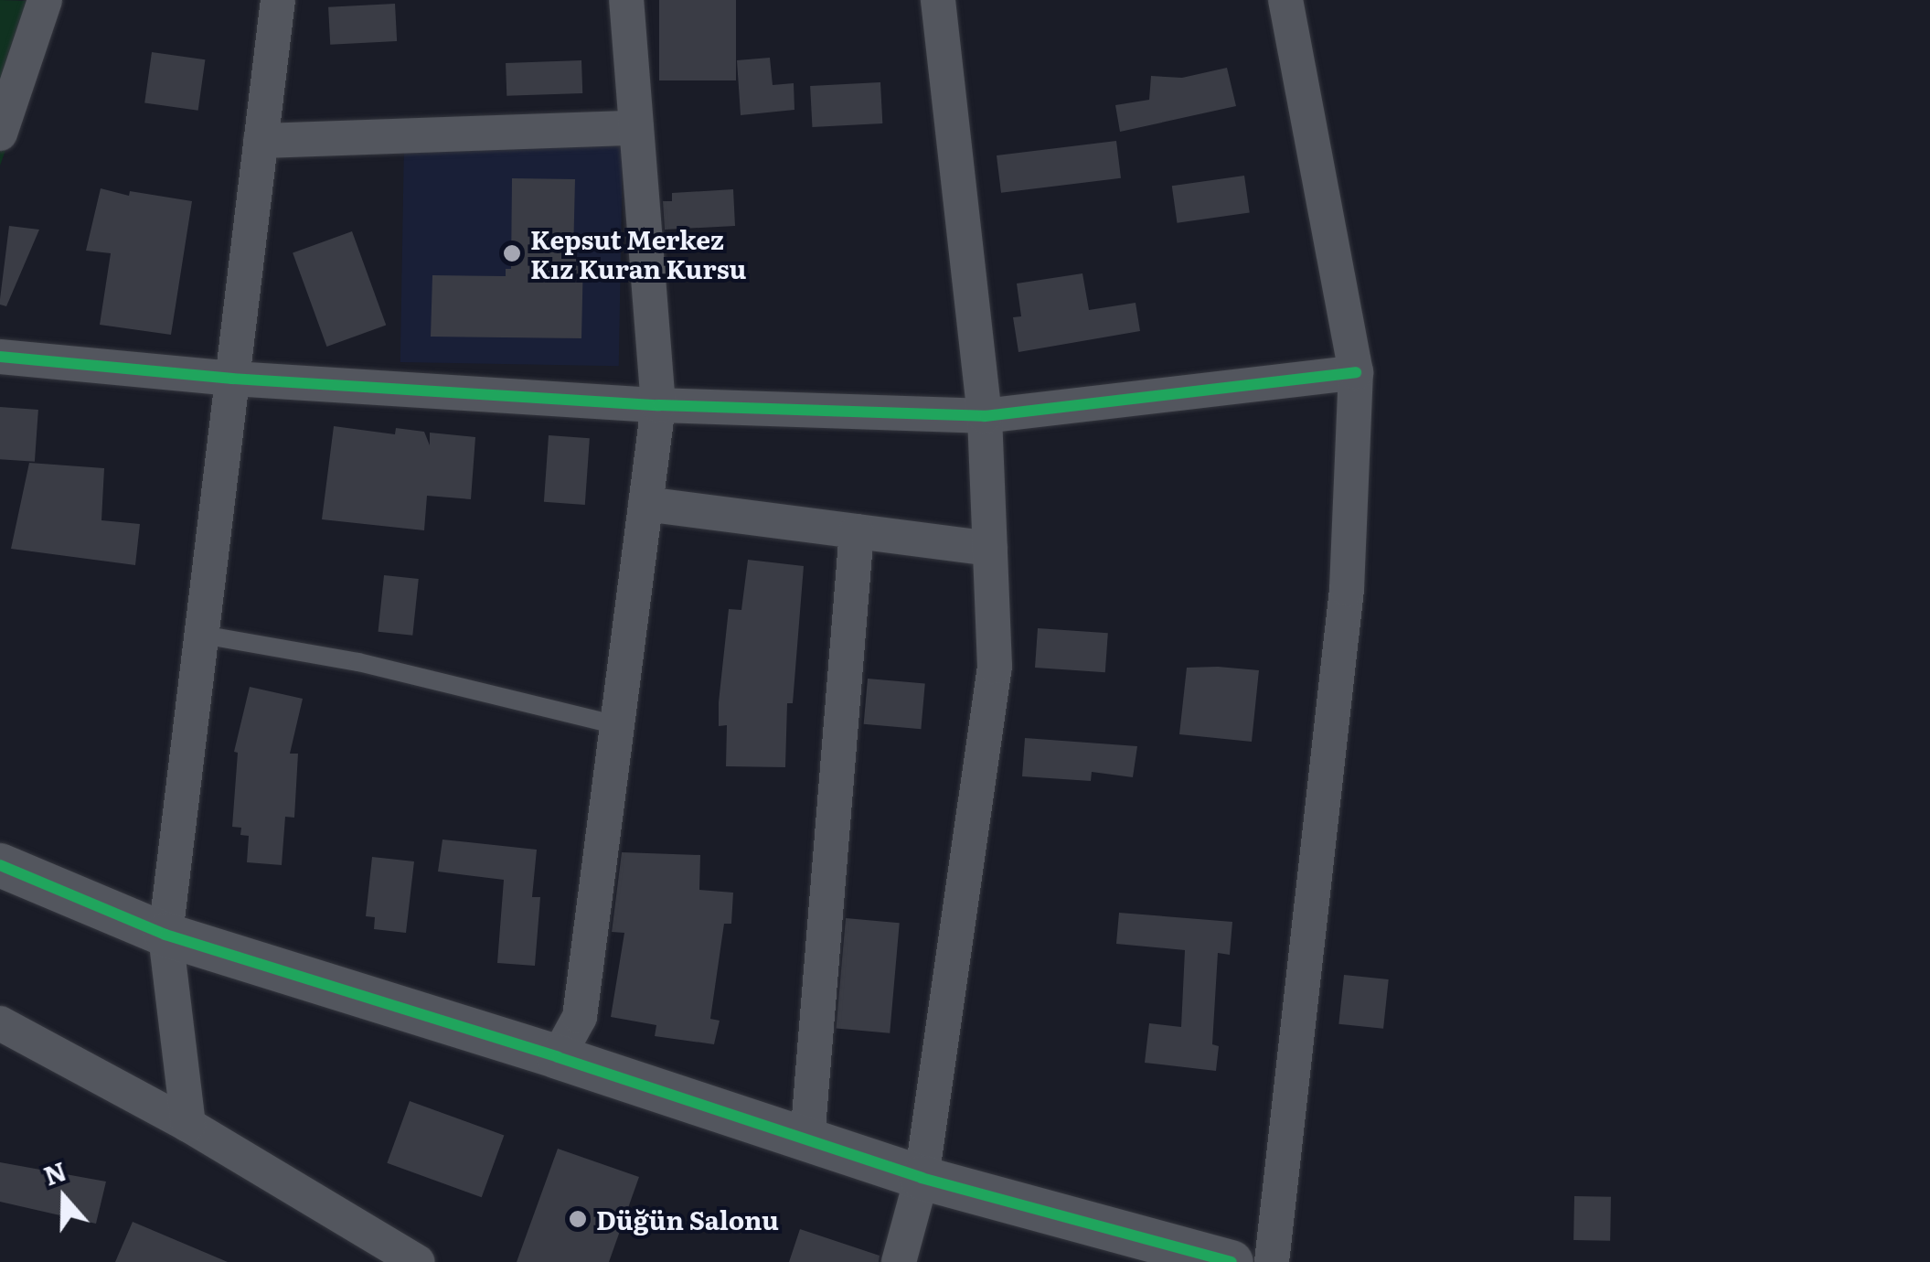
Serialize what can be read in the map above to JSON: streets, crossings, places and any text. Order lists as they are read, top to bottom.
{
  "places": ["Kepsut Merkez Kız Kuran Kursu", "Düğün Salonu"],
  "north": "top"
}
